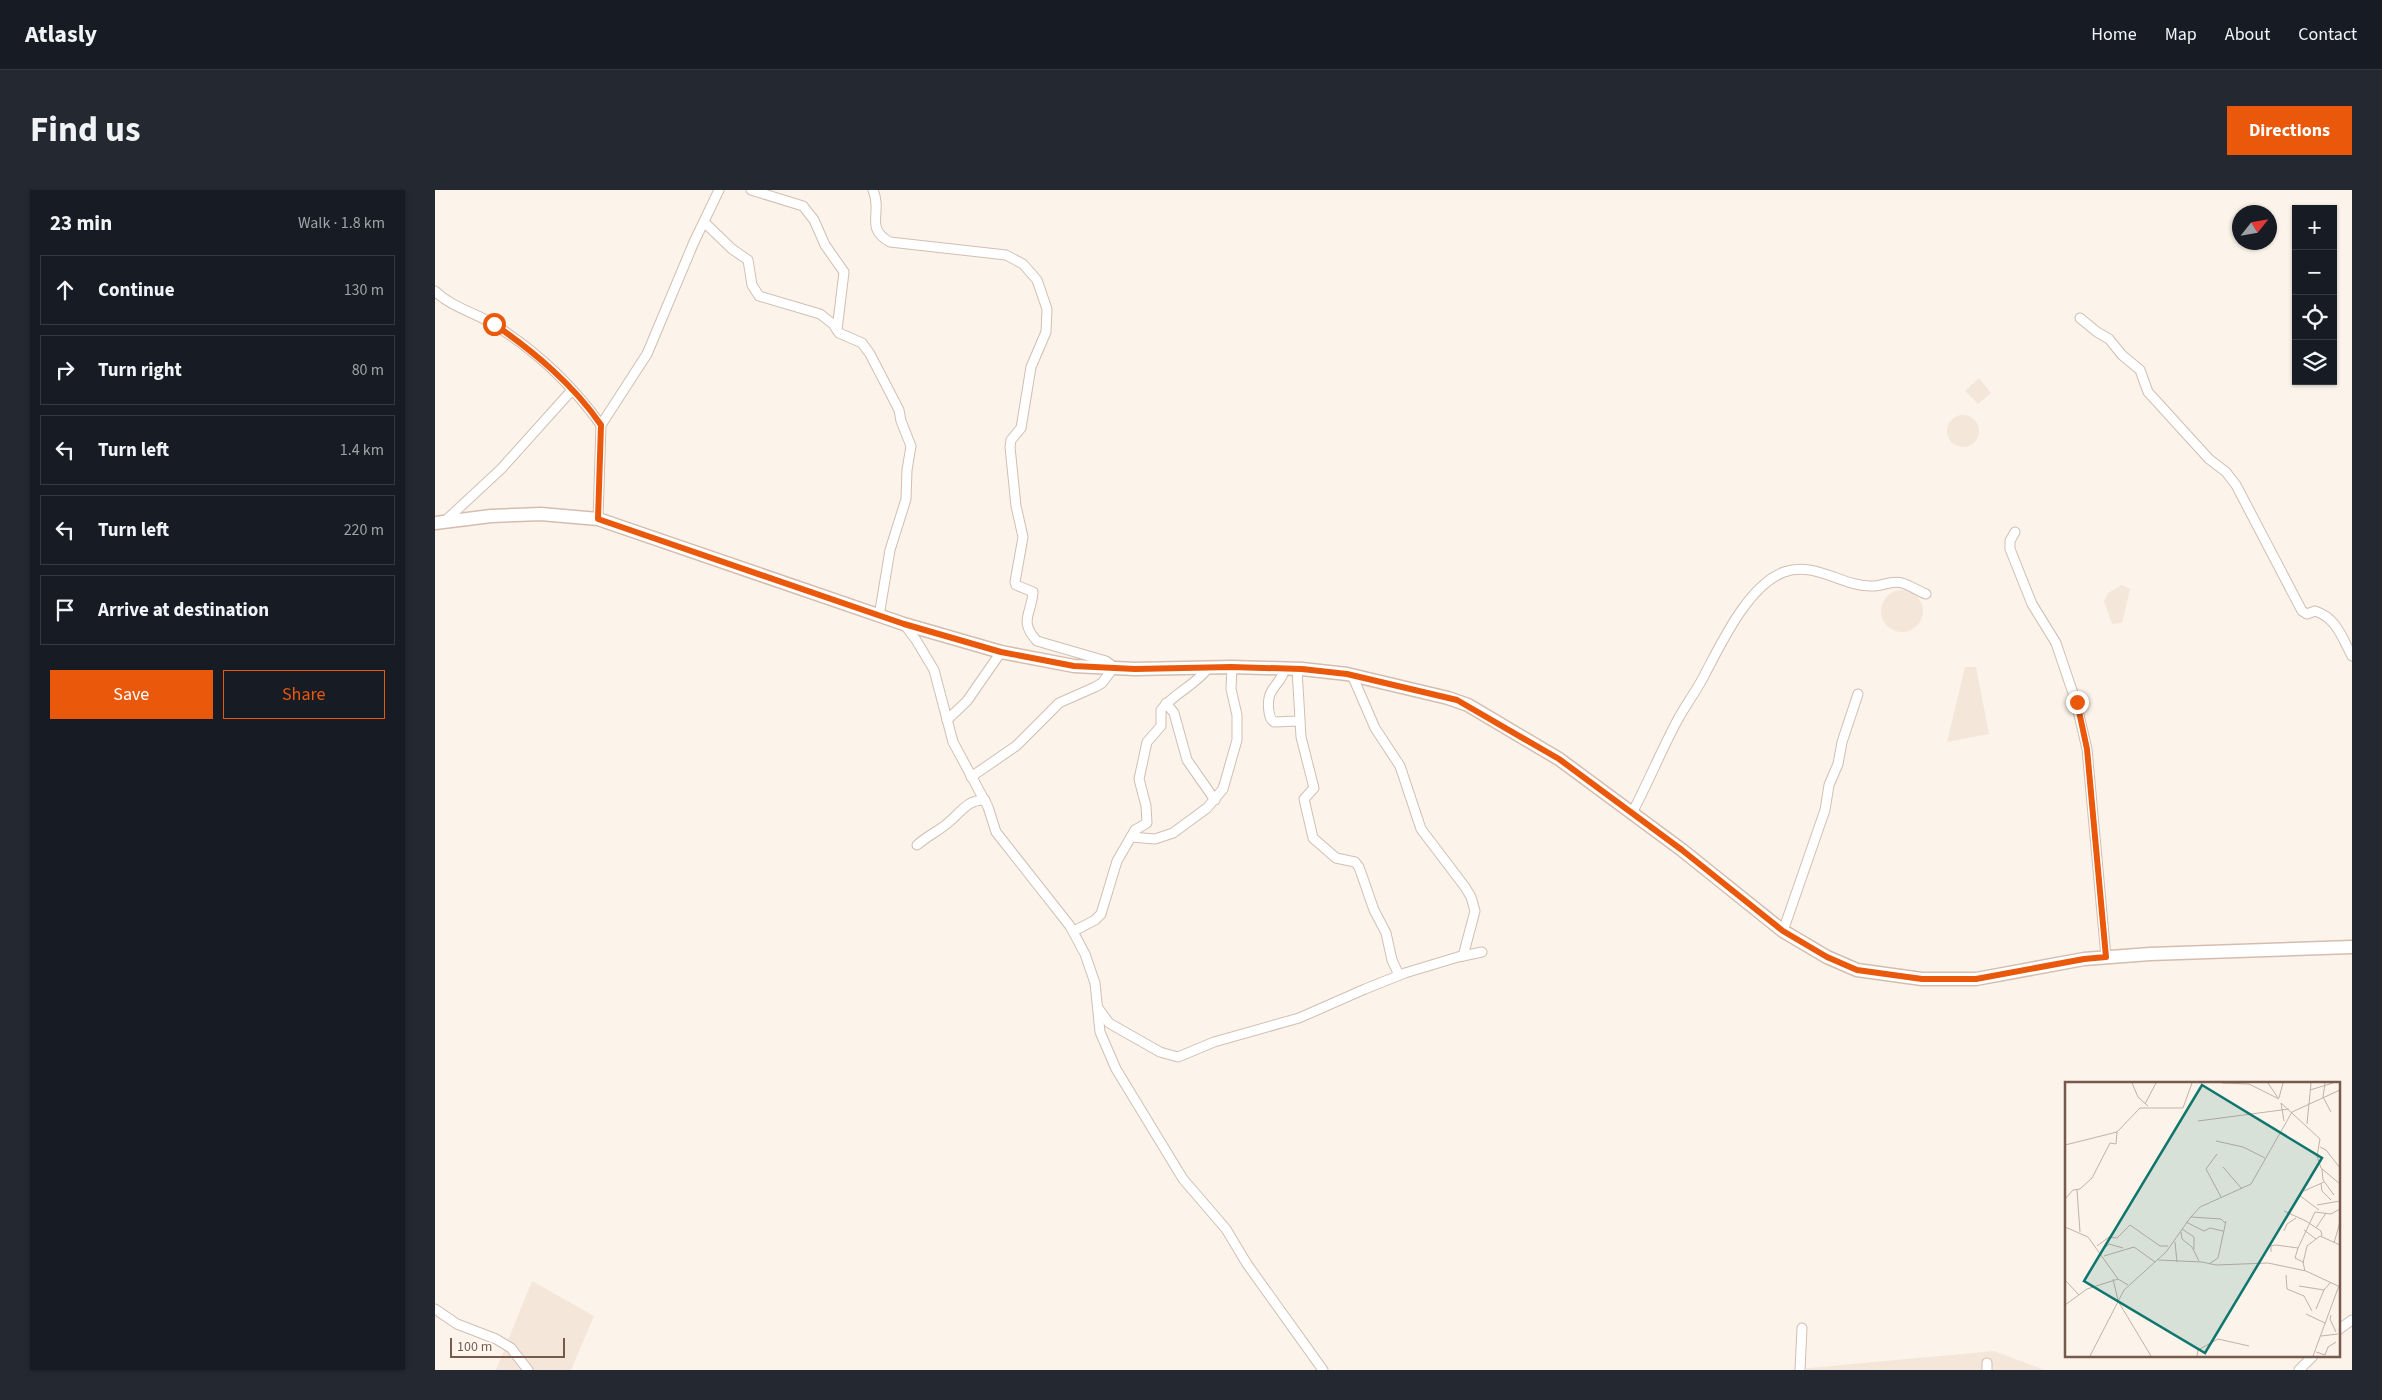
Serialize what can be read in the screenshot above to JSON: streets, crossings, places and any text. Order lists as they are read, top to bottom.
{
  "scale_bar": "100 m",
  "north": "top right",
  "page": {
    "header": "Atlasly",
    "nav": [
      "Home",
      "Map",
      "About",
      "Contact"
    ],
    "title": "Find us",
    "buttons": [
      "Directions",
      ["Save", "Share"]
    ],
    "heading": ["23 min", "Walk · 1.8 km"],
    "map_buttons": ["+", "−"],
    "list": [
      ["Continue", "130 m"],
      ["Turn right", "80 m"],
      ["Turn left", "1.4 km"],
      ["Turn left", "220 m"],
      "Arrive at destination"
    ],
    "scale": "100 m"
  }
}
